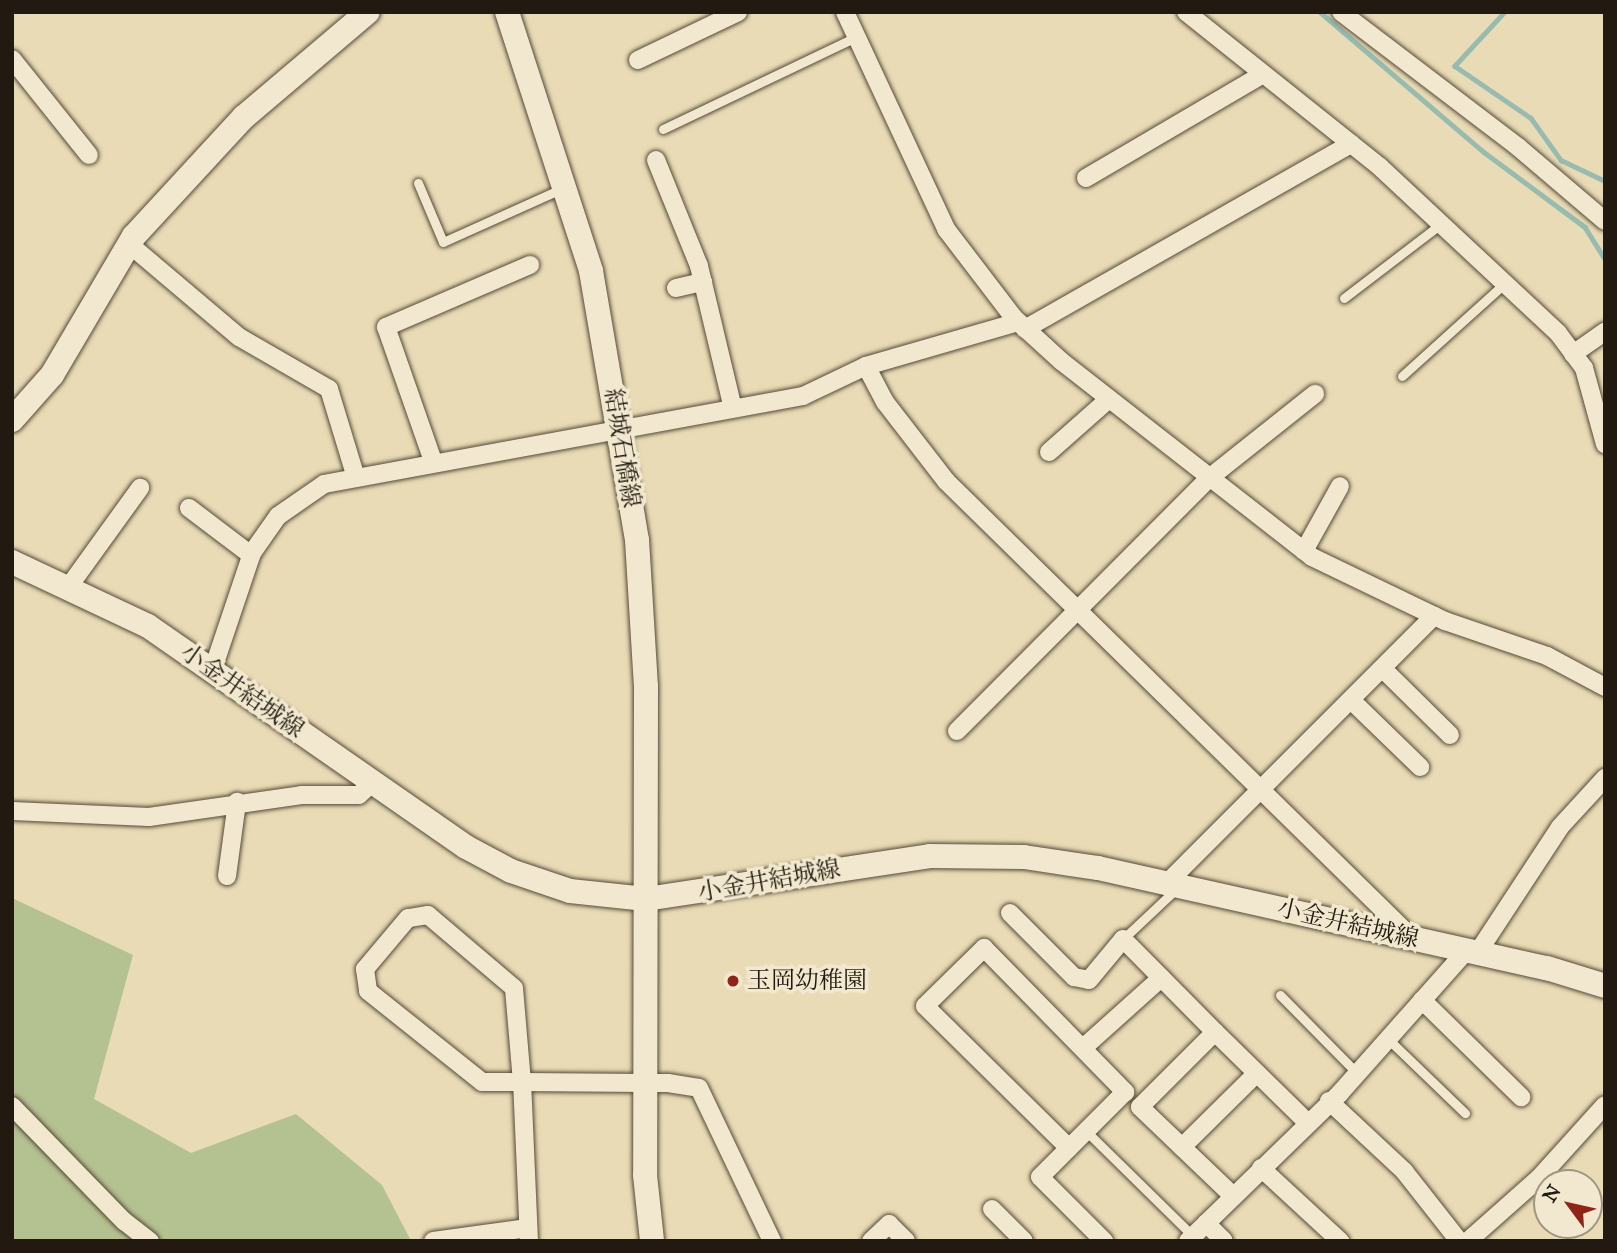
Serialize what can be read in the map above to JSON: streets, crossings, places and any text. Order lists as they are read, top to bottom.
{
  "streets": {
    "main road": ["結城石橋線", "小金井結城線"]
  },
  "crossings": [
    ["結城石橋線", "小金井結城線"]
  ],
  "places": ["玉岡幼稚園"],
  "north": "top left"
}
